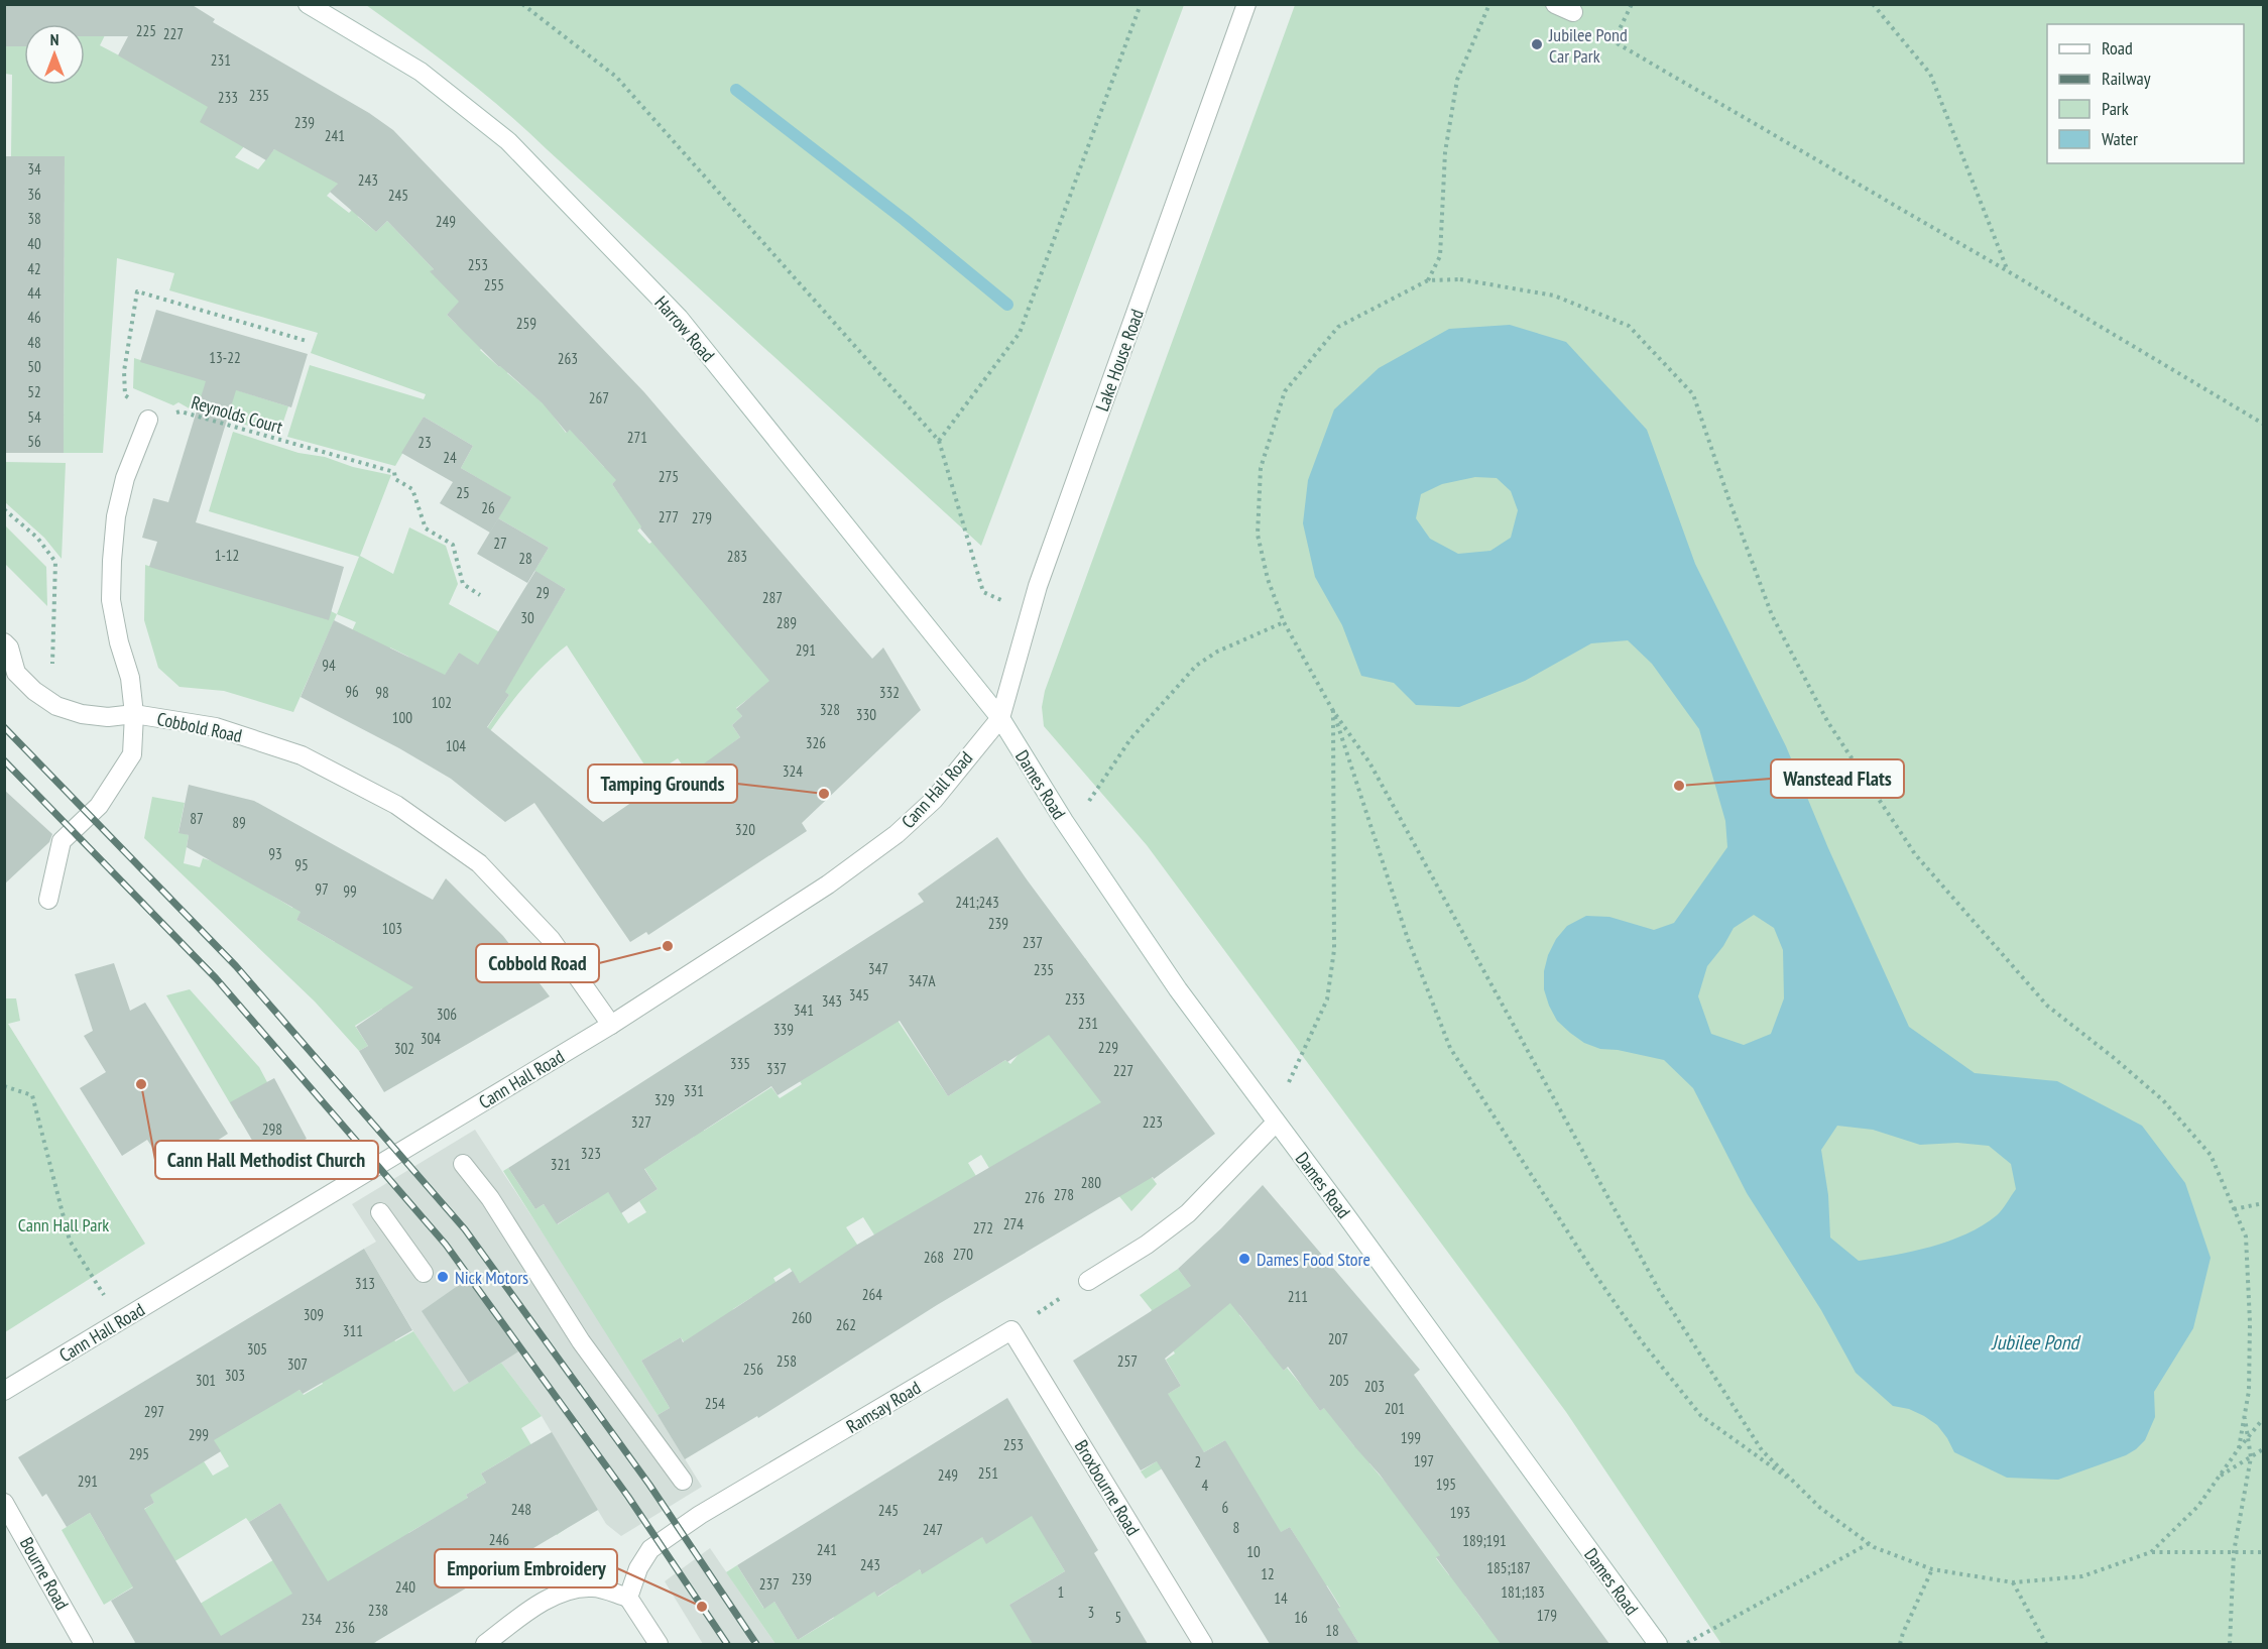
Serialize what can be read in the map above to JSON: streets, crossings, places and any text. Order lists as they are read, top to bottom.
{
  "streets": {
    "street": [
      "Harrow Road",
      "Lake House Road",
      "Cobbold Road",
      "Dames Road",
      "Cann Hall Road",
      "Ramsay Road",
      "Broxbourne Road",
      "Bourne Road"
    ],
    "path": ["Reynolds Court"]
  },
  "crossings": [
    ["Harrow Road", "Lake House Road"],
    ["Harrow Road", "Dames Road"],
    ["Harrow Road", "Cann Hall Road"],
    ["Lake House Road", "Dames Road"],
    ["Lake House Road", "Cann Hall Road"],
    ["Cobbold Road", "Cann Hall Road"],
    ["Dames Road", "Cann Hall Road"],
    ["Ramsay Road", "Broxbourne Road"]
  ],
  "water": ["Jubilee Pond"],
  "parks": ["Cann Hall Park"],
  "places": [
    "Jubilee Pond Car Park",
    "Wanstead Flats",
    "Tamping Grounds",
    "Cobbold Road",
    "Cann Hall Methodist Church",
    "Dames Food Store",
    "Nick Motors",
    "Emporium Embroidery"
  ],
  "house_numbers": [
    "225",
    "227",
    "231",
    "235",
    "233",
    "239",
    "241",
    "34",
    "243",
    "36",
    "245",
    "38",
    "249",
    "40",
    "253",
    "42",
    "255",
    "44",
    "46",
    "259",
    "48",
    "13-22",
    "263",
    "50",
    "52",
    "267",
    "54",
    "271",
    "56",
    "23",
    "24",
    "275",
    "25",
    "26",
    "277",
    "279",
    "27",
    "1-12",
    "283",
    "28",
    "29",
    "287",
    "30",
    "289",
    "291",
    "94",
    "96",
    "98",
    "332",
    "102",
    "328",
    "330",
    "100",
    "326",
    "104",
    "324",
    "87",
    "89",
    "320",
    "93",
    "95",
    "97",
    "99",
    "241;243",
    "239",
    "103",
    "237",
    "347",
    "235",
    "347A",
    "345",
    "233",
    "343",
    "341",
    "306",
    "231",
    "339",
    "304",
    "229",
    "302",
    "335",
    "337",
    "227",
    "331",
    "329",
    "327",
    "223",
    "298",
    "323",
    "321",
    "280",
    "278",
    "276",
    "274",
    "272",
    "270",
    "268",
    "313",
    "264",
    "211",
    "309",
    "260",
    "262",
    "311",
    "207",
    "305",
    "258",
    "257",
    "307",
    "256",
    "303",
    "301",
    "205",
    "203",
    "254",
    "201",
    "297",
    "299",
    "199",
    "253",
    "295",
    "197",
    "2",
    "251",
    "249",
    "291",
    "195",
    "4",
    "6",
    "248",
    "245",
    "193",
    "8",
    "247",
    "246",
    "189;191",
    "241",
    "10",
    "243",
    "185;187",
    "12",
    "239",
    "237",
    "240",
    "1",
    "181;183",
    "14",
    "238",
    "3",
    "179",
    "5",
    "16",
    "234",
    "236",
    "18"
  ],
  "legend": [
    "Road",
    "Railway",
    "Park",
    "Water"
  ],
  "north": "top"
}
